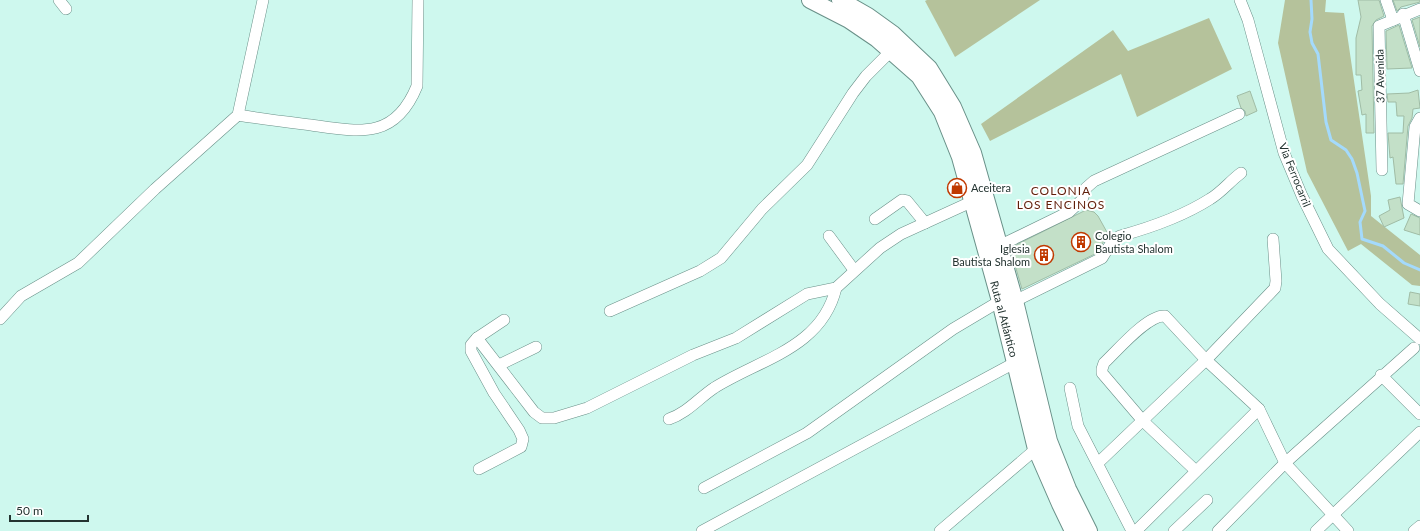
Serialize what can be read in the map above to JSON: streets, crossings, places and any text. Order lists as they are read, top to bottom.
{
  "streets": {
    "highway": ["Ruta al Atlántico"],
    "street": ["37 Avenida", "Via Ferrocarril"]
  },
  "districts": ["COLONIA LOS ENCINOS"],
  "places": {
    "shop": ["Aceitera"],
    "building": ["Colegio Bautista Shalom", "Iglesia Bautista Shalom"]
  },
  "scale_bar": "50 m"
}
